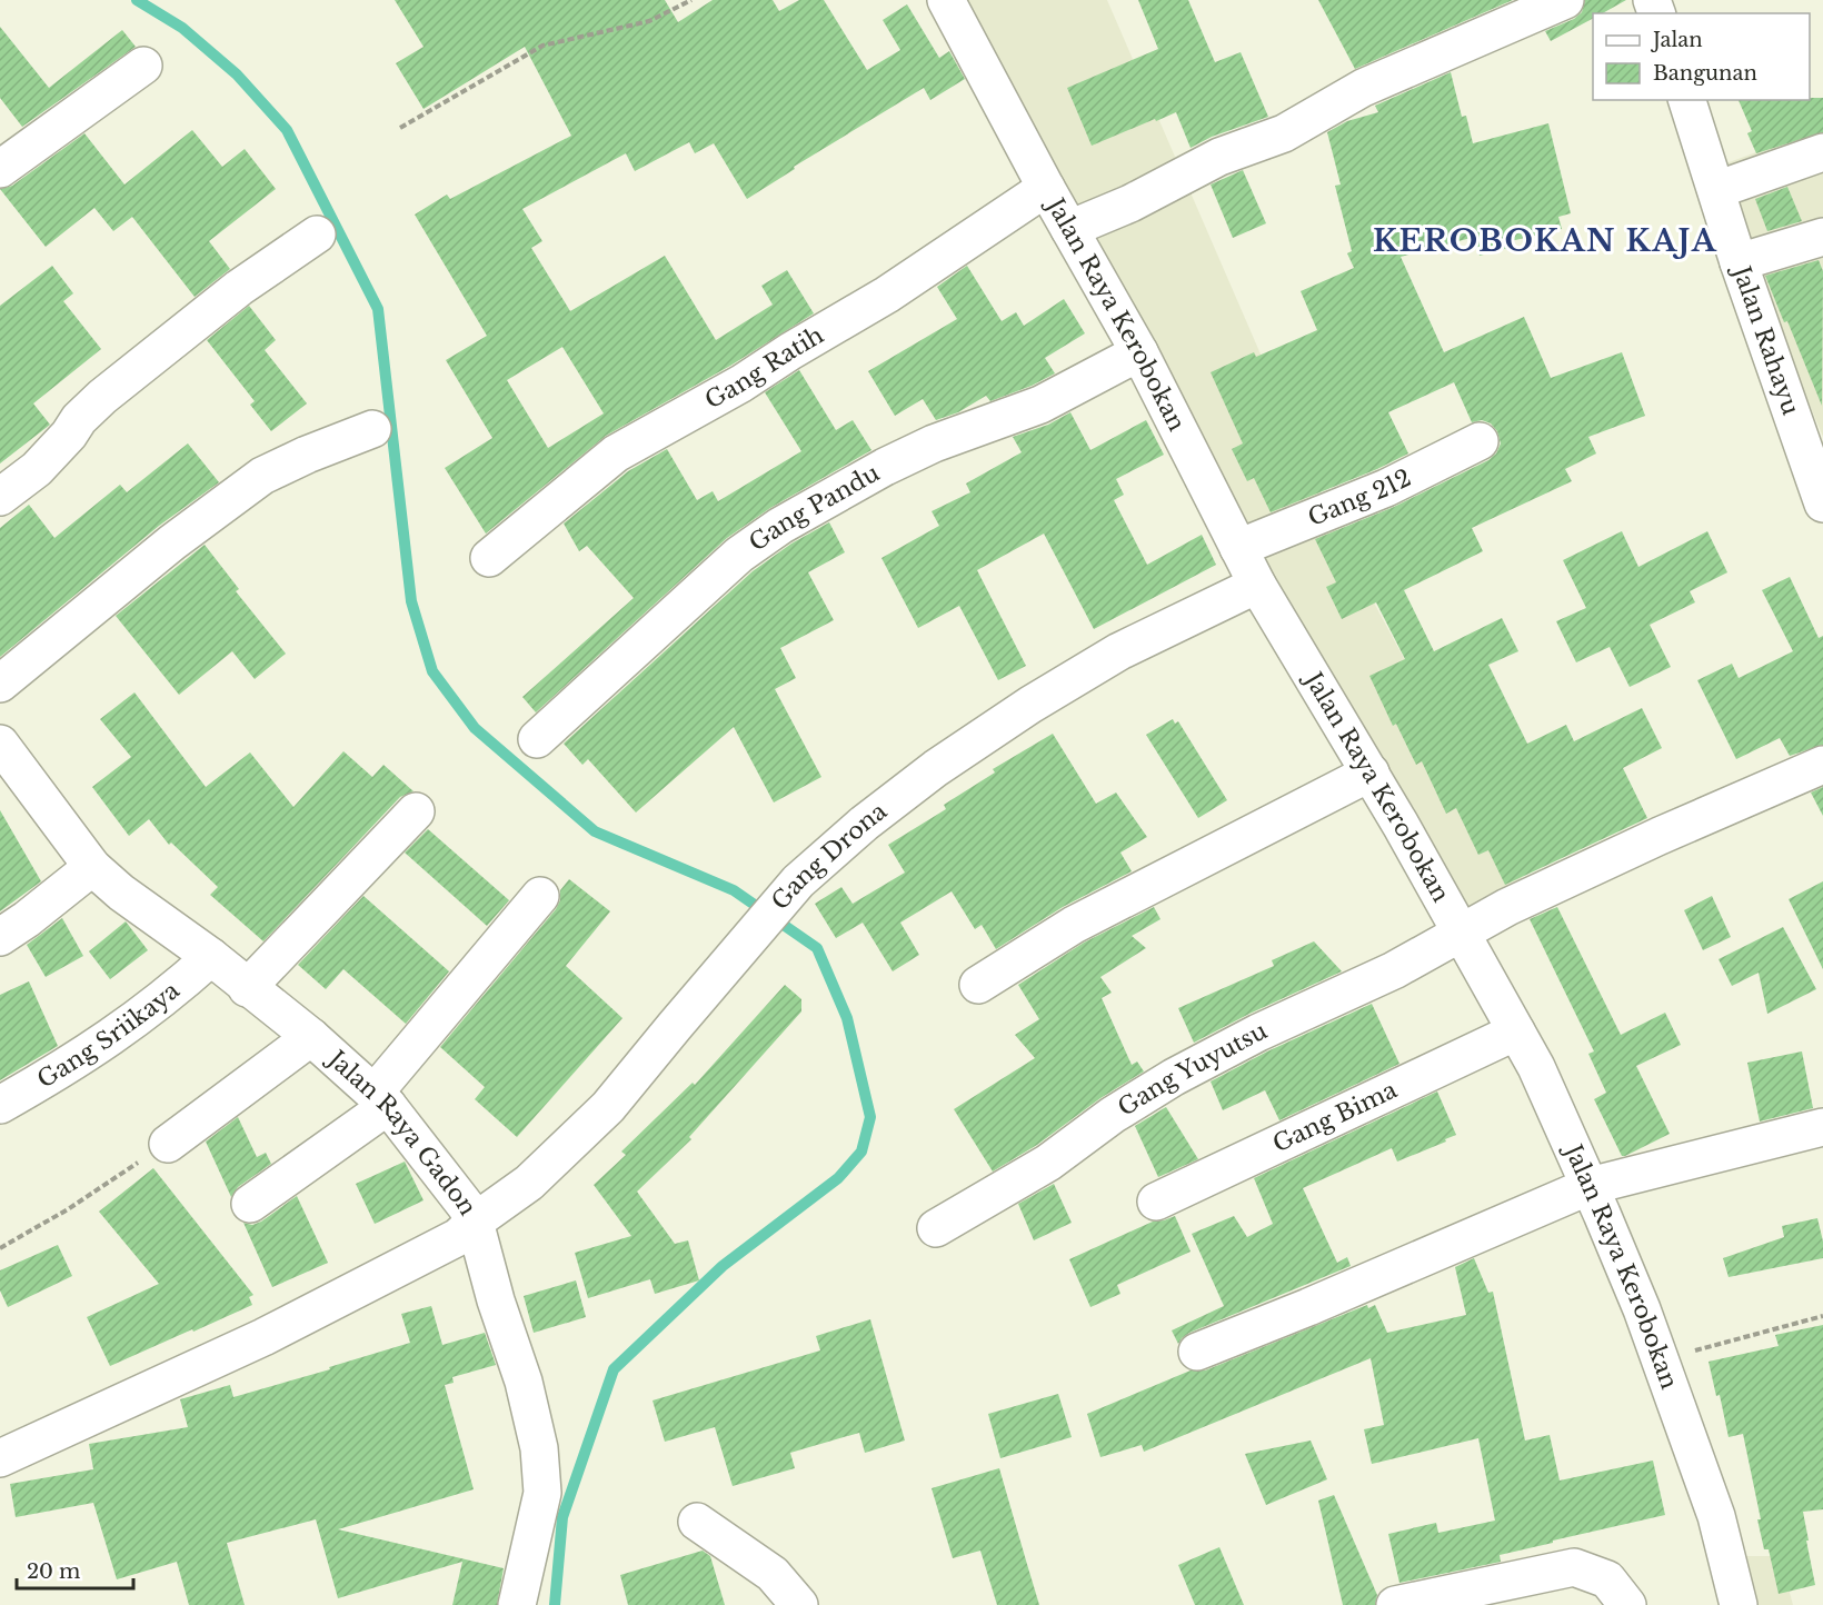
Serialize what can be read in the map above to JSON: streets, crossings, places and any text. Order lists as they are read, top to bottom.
{
  "streets": {
    "street": [
      "Jalan Raya Kerobokan",
      "Jalan Rahayu",
      "Gang Ratih",
      "Gang 212",
      "Gang Pandu",
      "Gang Drona",
      "Gang Sriikaya",
      "Gang Yuyutsu",
      "Gang Bima",
      "Jalan Raya Gadon"
    ]
  },
  "crossings": [
    ["Jalan Raya Kerobokan", "Gang Ratih"],
    ["Jalan Raya Kerobokan", "Gang 212"],
    ["Jalan Raya Kerobokan", "Gang Pandu"],
    ["Jalan Raya Kerobokan", "Gang Drona"],
    ["Jalan Raya Kerobokan", "Gang Yuyutsu"],
    ["Jalan Raya Kerobokan", "Gang Bima"],
    ["Gang Drona", "Jalan Raya Gadon"],
    ["Gang Sriikaya", "Jalan Raya Gadon"]
  ],
  "districts": ["KEROBOKAN KAJA"],
  "legend": ["Jalan", "Bangunan"],
  "scale_bar": "20 m"
}
